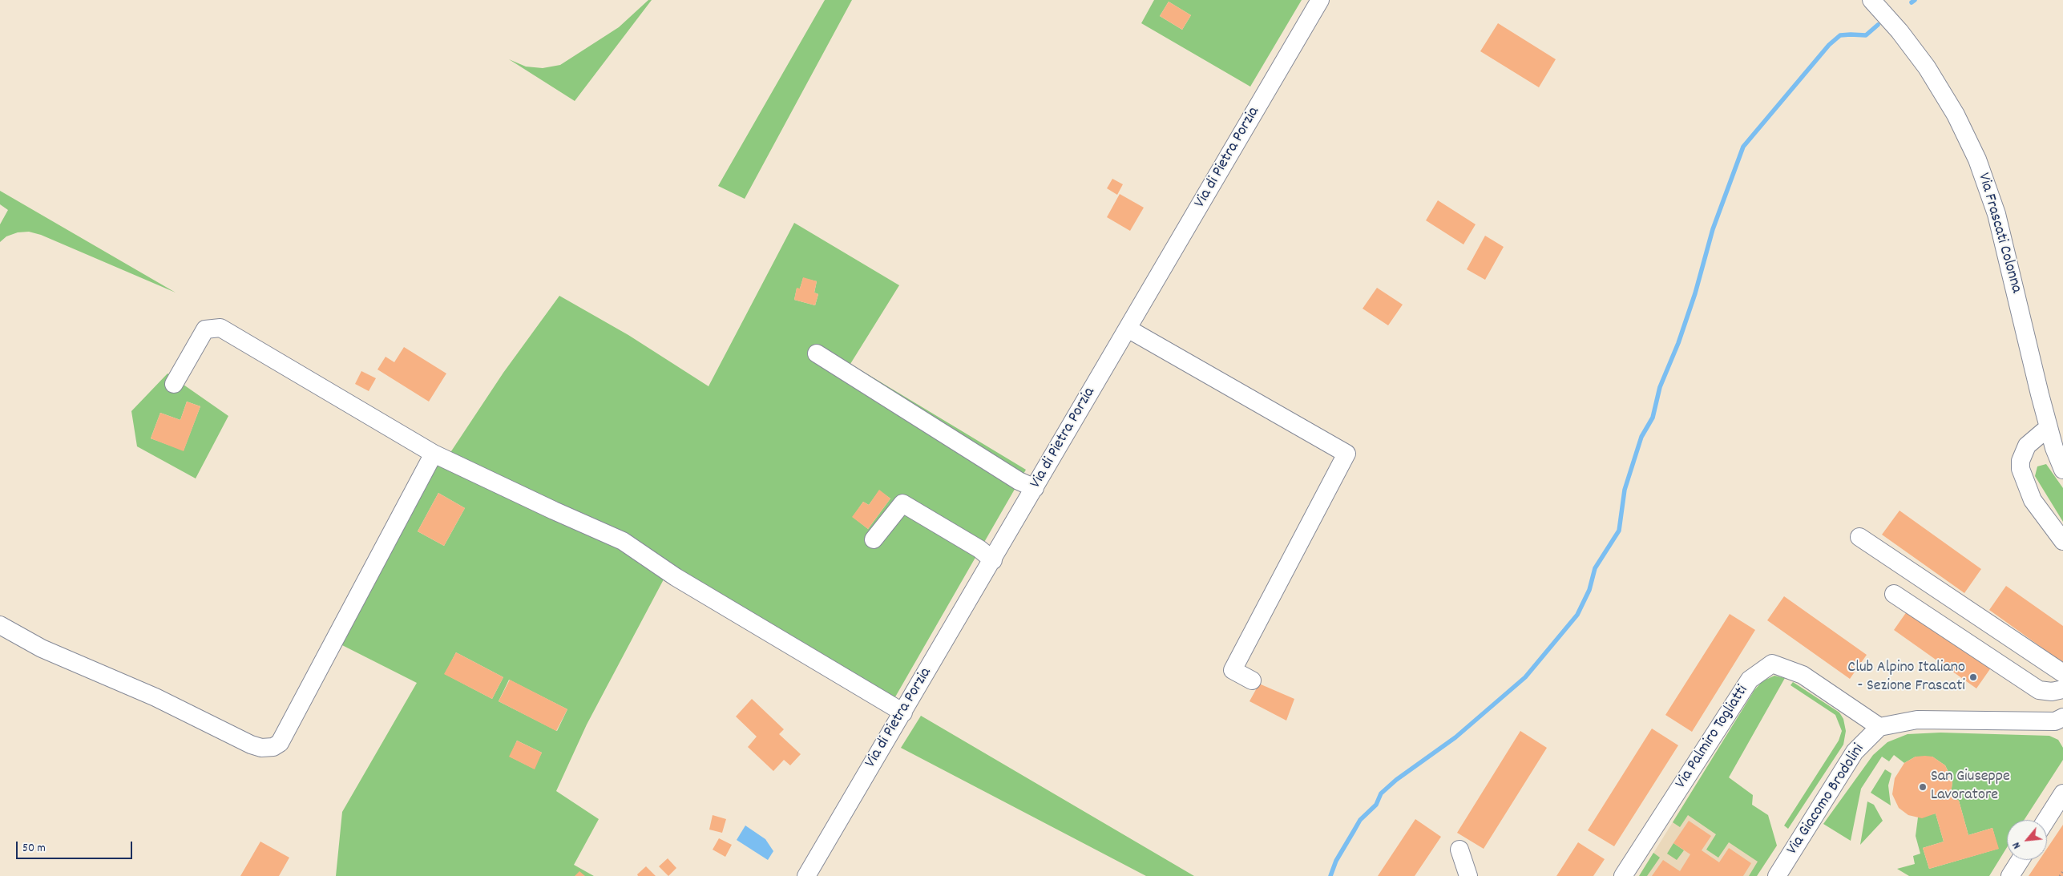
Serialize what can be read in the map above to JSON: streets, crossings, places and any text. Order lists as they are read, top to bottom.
{
  "streets": {
    "street": [
      "Via di Pietra Porzia",
      "Via Frascati Colonna",
      "Via Palmiro Togliatti",
      "Via Giacomo Brodolini"
    ]
  },
  "crossings": [
    ["Via Palmiro Togliatti", "Via Giacomo Brodolini"]
  ],
  "places": ["Club Alpino Italiano - Sezione Frascati", "San Giuseppe Lavoratore"],
  "scale_bar": "50 m",
  "north": "bottom left"
}
